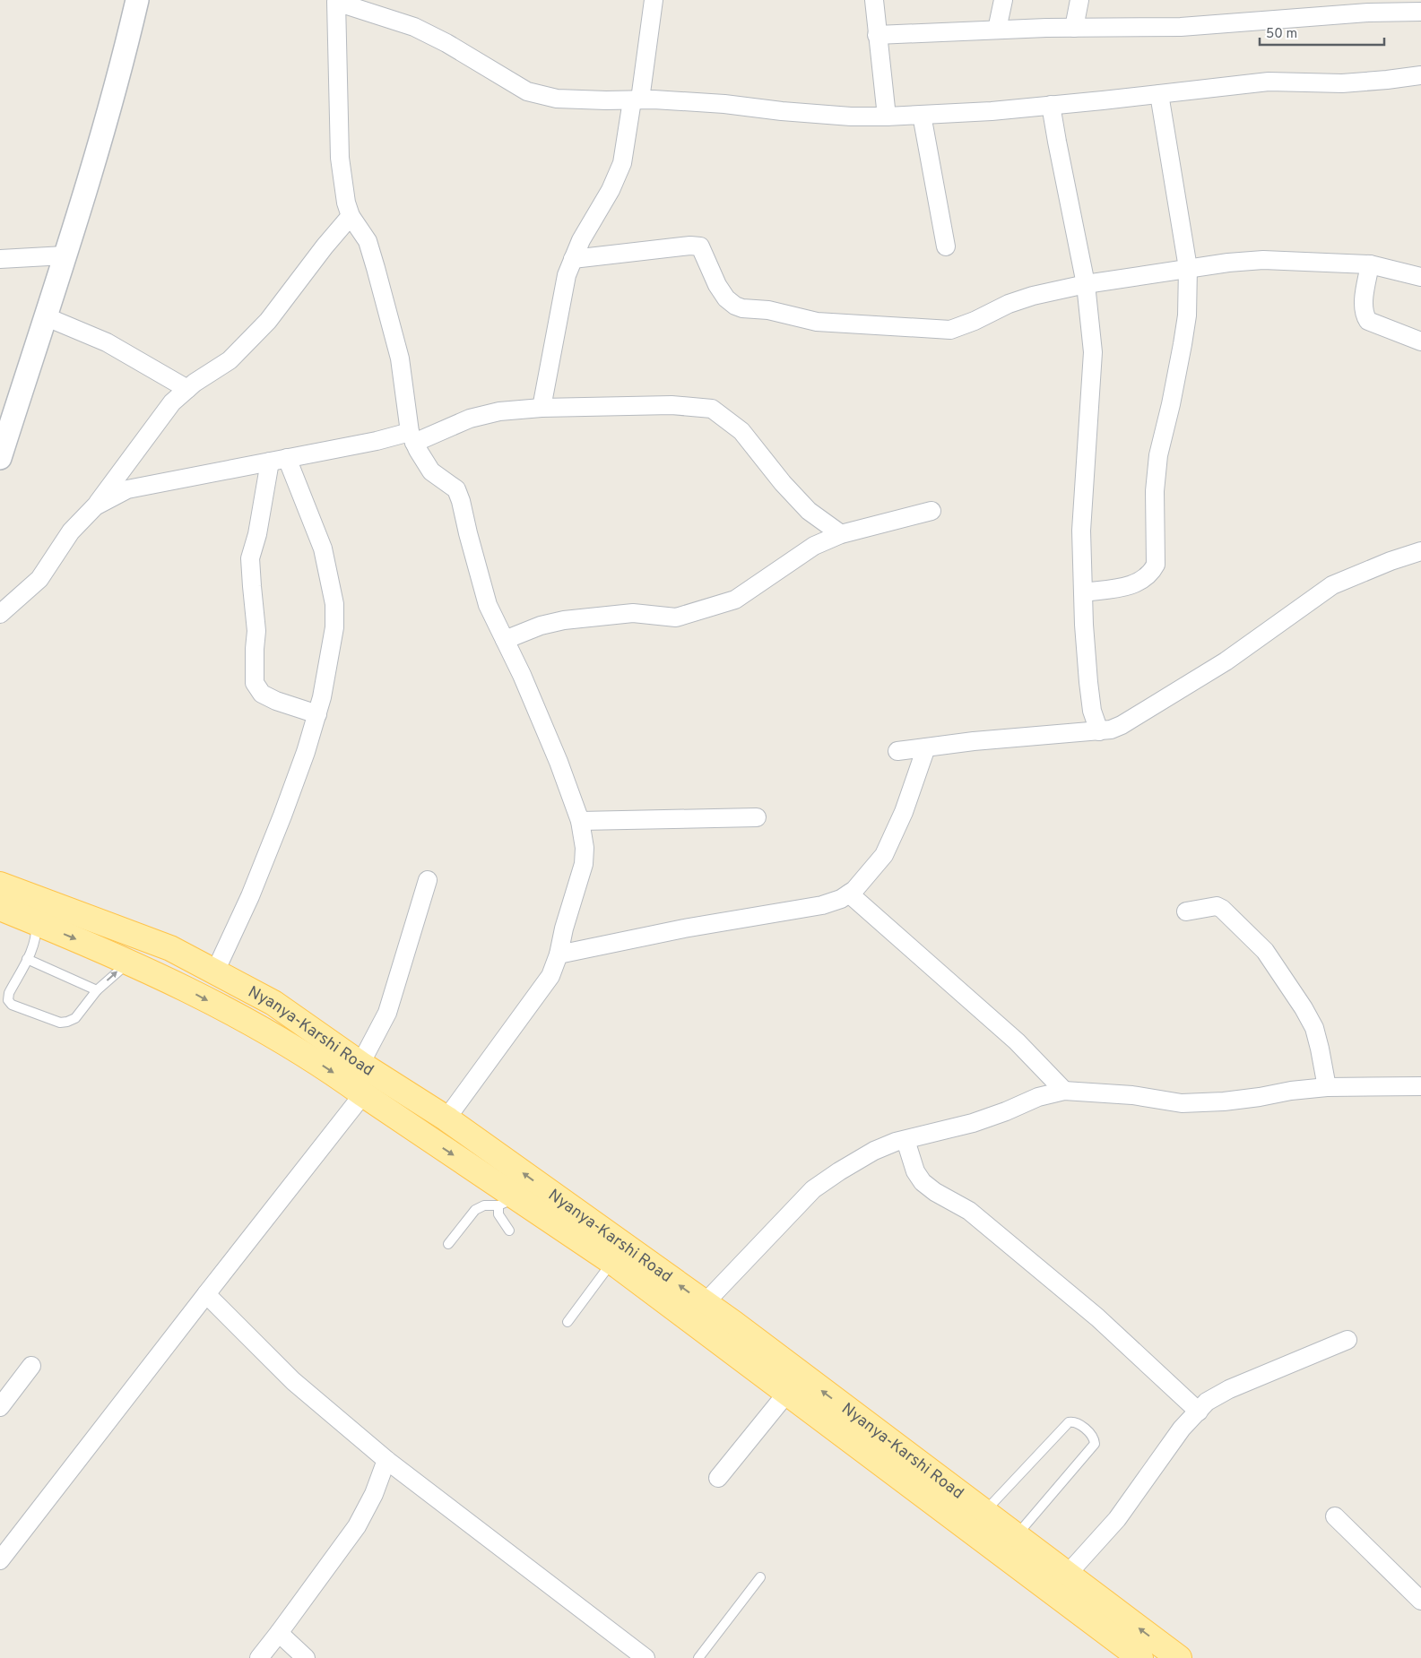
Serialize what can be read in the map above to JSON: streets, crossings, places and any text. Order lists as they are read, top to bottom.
{
  "streets": {
    "main road": ["Nyanya-Karshi Road"]
  },
  "scale_bar": "50 m"
}
